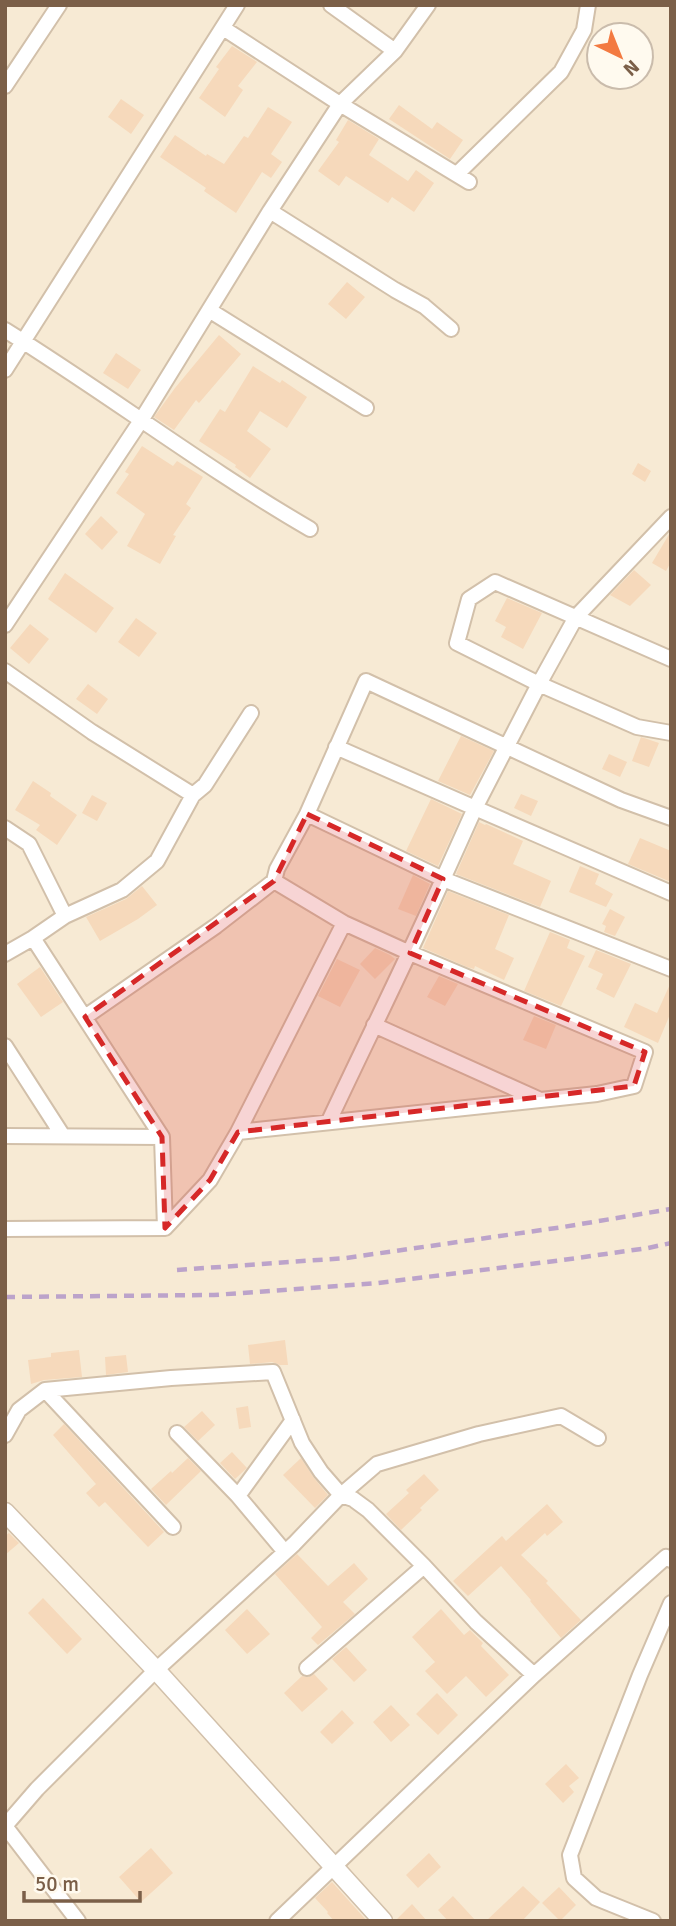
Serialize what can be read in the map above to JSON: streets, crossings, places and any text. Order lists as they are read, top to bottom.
{
  "scale_bar": "50 m",
  "north": "bottom right"
}
